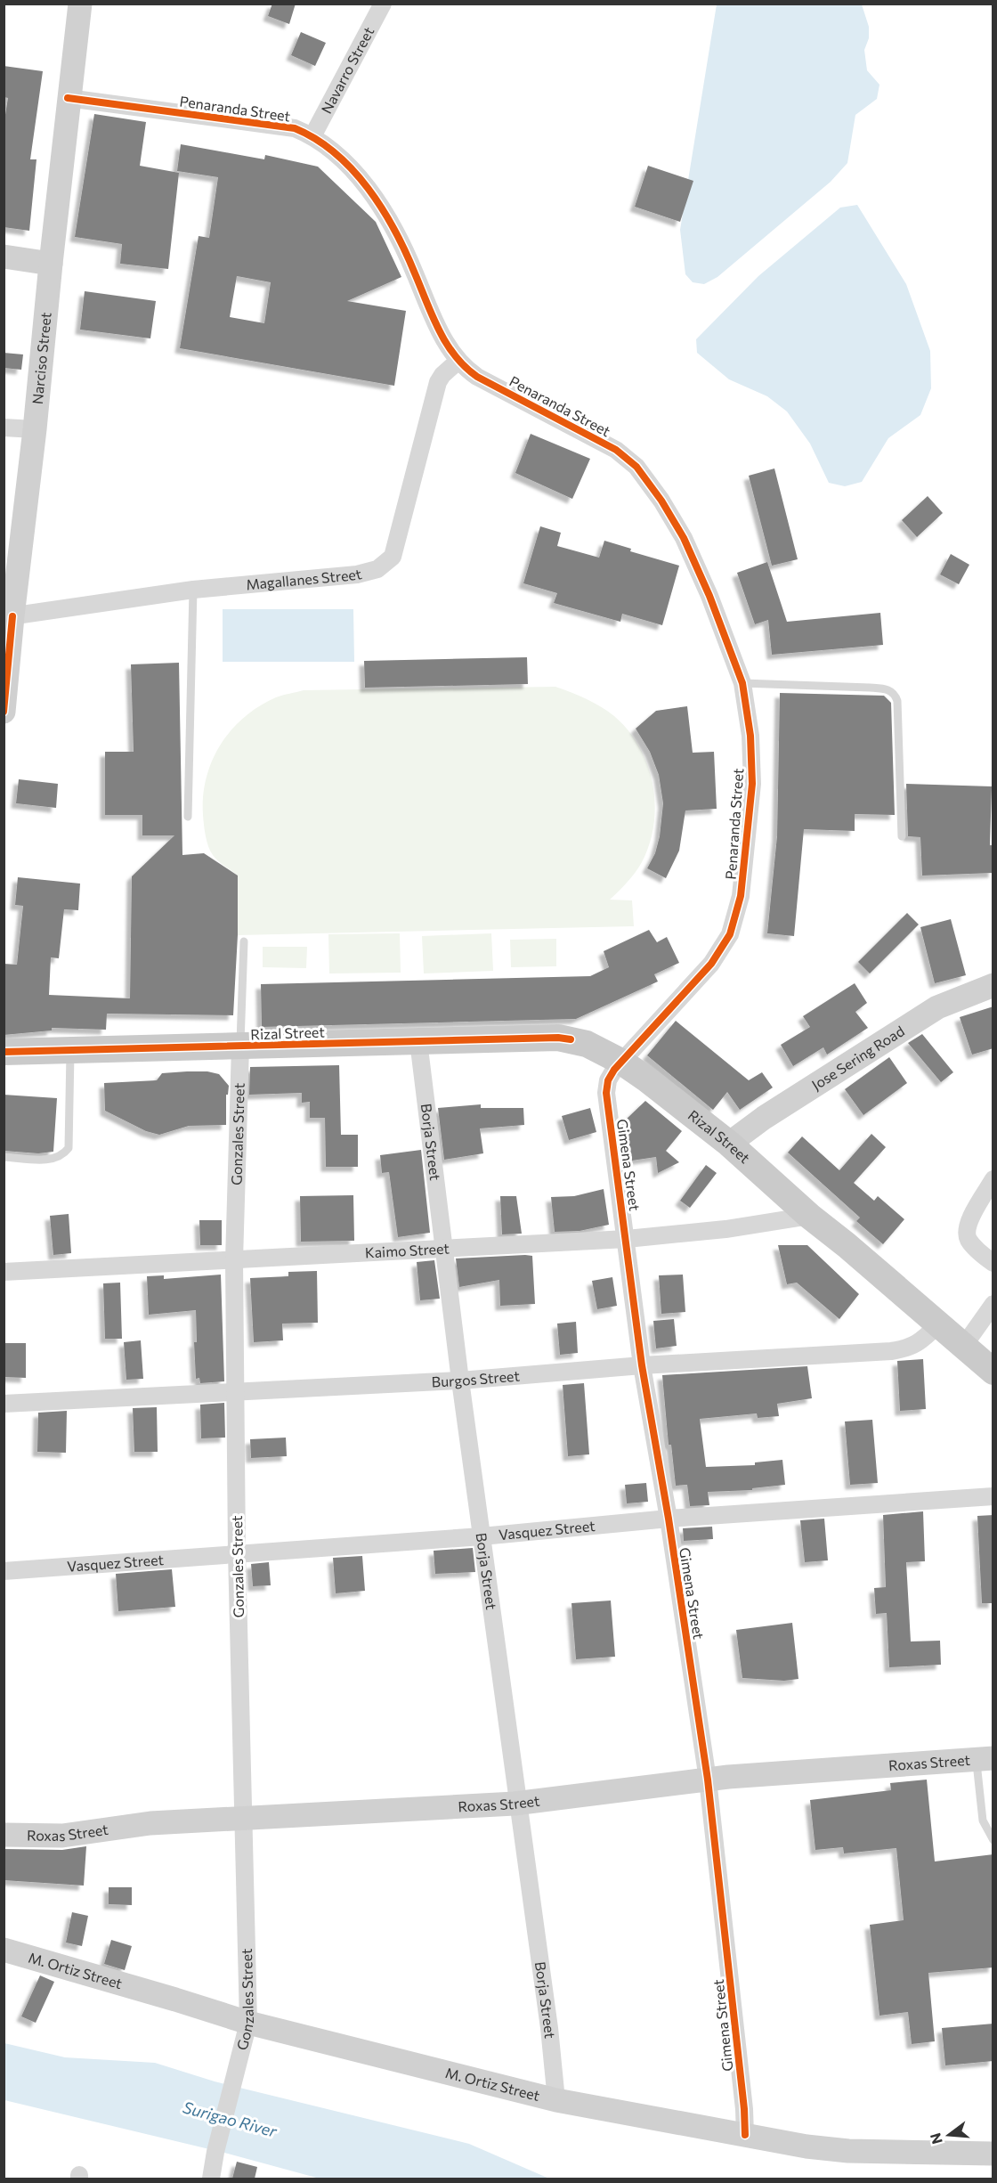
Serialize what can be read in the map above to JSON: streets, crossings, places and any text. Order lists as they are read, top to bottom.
{
  "streets": {
    "main road": ["Rizal Street"],
    "street": [
      "Navarro Street",
      "Penaranda Street",
      "Narciso Street",
      "Magallanes Street",
      "Jose Sering Road",
      "Gonzales Street",
      "Borja Street",
      "Gimena Street",
      "Kaimo Street",
      "Burgos Street",
      "Vasquez Street",
      "Roxas Street",
      "M. Ortiz Street"
    ]
  },
  "crossings": [
    ["Navarro Street", "Penaranda Street"],
    ["Penaranda Street", "Narciso Street"],
    ["Penaranda Street", "Magallanes Street"],
    ["Penaranda Street", "Rizal Street"],
    ["Penaranda Street", "Gimena Street"],
    ["Narciso Street", "Magallanes Street"],
    ["Rizal Street", "Jose Sering Road"],
    ["Rizal Street", "Gonzales Street"],
    ["Rizal Street", "Borja Street"],
    ["Rizal Street", "Gimena Street"],
    ["Rizal Street", "Kaimo Street"],
    ["Rizal Street", "Burgos Street"],
    ["Gonzales Street", "Kaimo Street"],
    ["Gonzales Street", "Burgos Street"],
    ["Gonzales Street", "Vasquez Street"],
    ["Gonzales Street", "Roxas Street"],
    ["Gonzales Street", "M. Ortiz Street"],
    ["Borja Street", "Kaimo Street"],
    ["Borja Street", "Burgos Street"],
    ["Borja Street", "Vasquez Street"],
    ["Borja Street", "Roxas Street"],
    ["Borja Street", "M. Ortiz Street"],
    ["Gimena Street", "Kaimo Street"],
    ["Gimena Street", "Burgos Street"],
    ["Gimena Street", "Vasquez Street"],
    ["Gimena Street", "Roxas Street"],
    ["Gimena Street", "M. Ortiz Street"]
  ],
  "water": ["Surigao River"],
  "north": "left"
}
